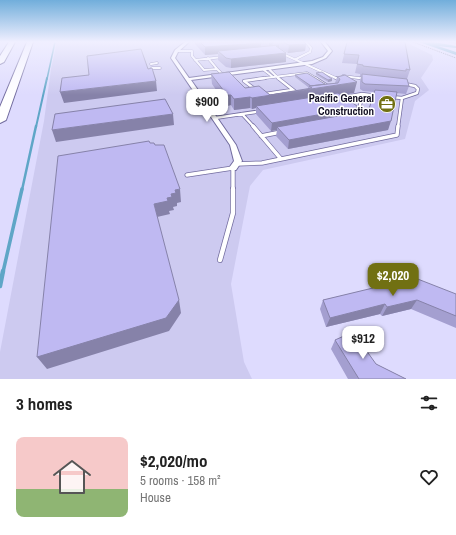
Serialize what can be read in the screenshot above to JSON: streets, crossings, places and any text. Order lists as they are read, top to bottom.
{
  "places": {
    "office": ["Pacific General Construction"]
  },
  "page": {
    "price": ["$900", "$2,020", "$912"],
    "heading": "3 homes",
    "list": [
      {
        "name": "$2,020/mo",
        "note": "5 rooms · 158 m² · House"
      }
    ]
  }
}
